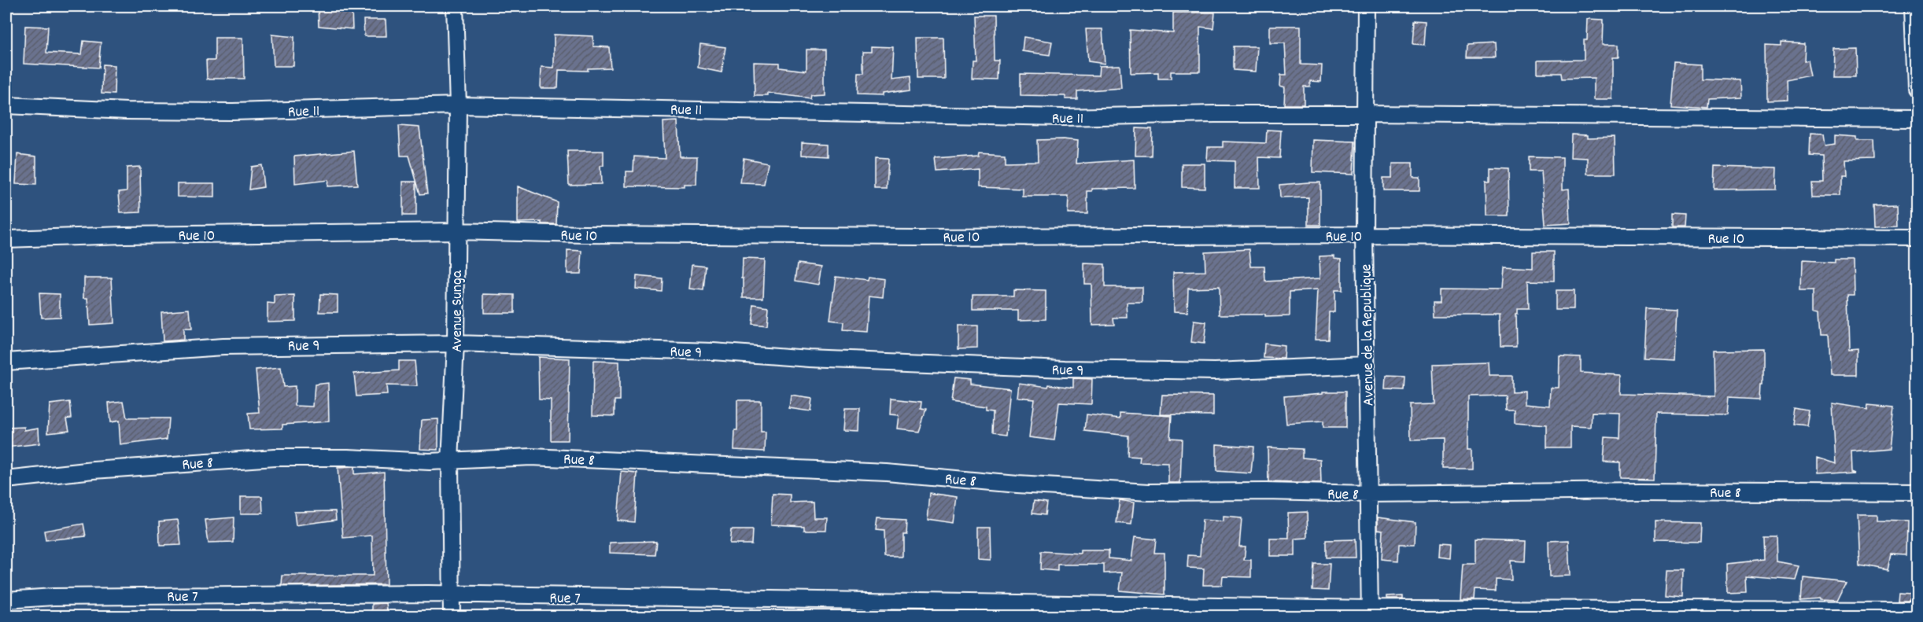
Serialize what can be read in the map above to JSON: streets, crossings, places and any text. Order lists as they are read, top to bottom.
{
  "streets": {
    "street": [
      "Rue 11",
      "Rue 10",
      "Avenue Sunga",
      "Avenue de la Republique",
      "Rue 9",
      "Rue 8",
      "Rue 7"
    ]
  },
  "crossings": [
    ["Rue 11", "Avenue Sunga"],
    ["Rue 11", "Avenue de la Republique"],
    ["Rue 10", "Avenue Sunga"],
    ["Rue 10", "Avenue de la Republique"],
    ["Avenue Sunga", "Rue 9"],
    ["Avenue Sunga", "Rue 8"],
    ["Avenue Sunga", "Rue 7"],
    ["Avenue de la Republique", "Rue 9"],
    ["Avenue de la Republique", "Rue 8"],
    ["Avenue de la Republique", "Rue 7"]
  ]
}
